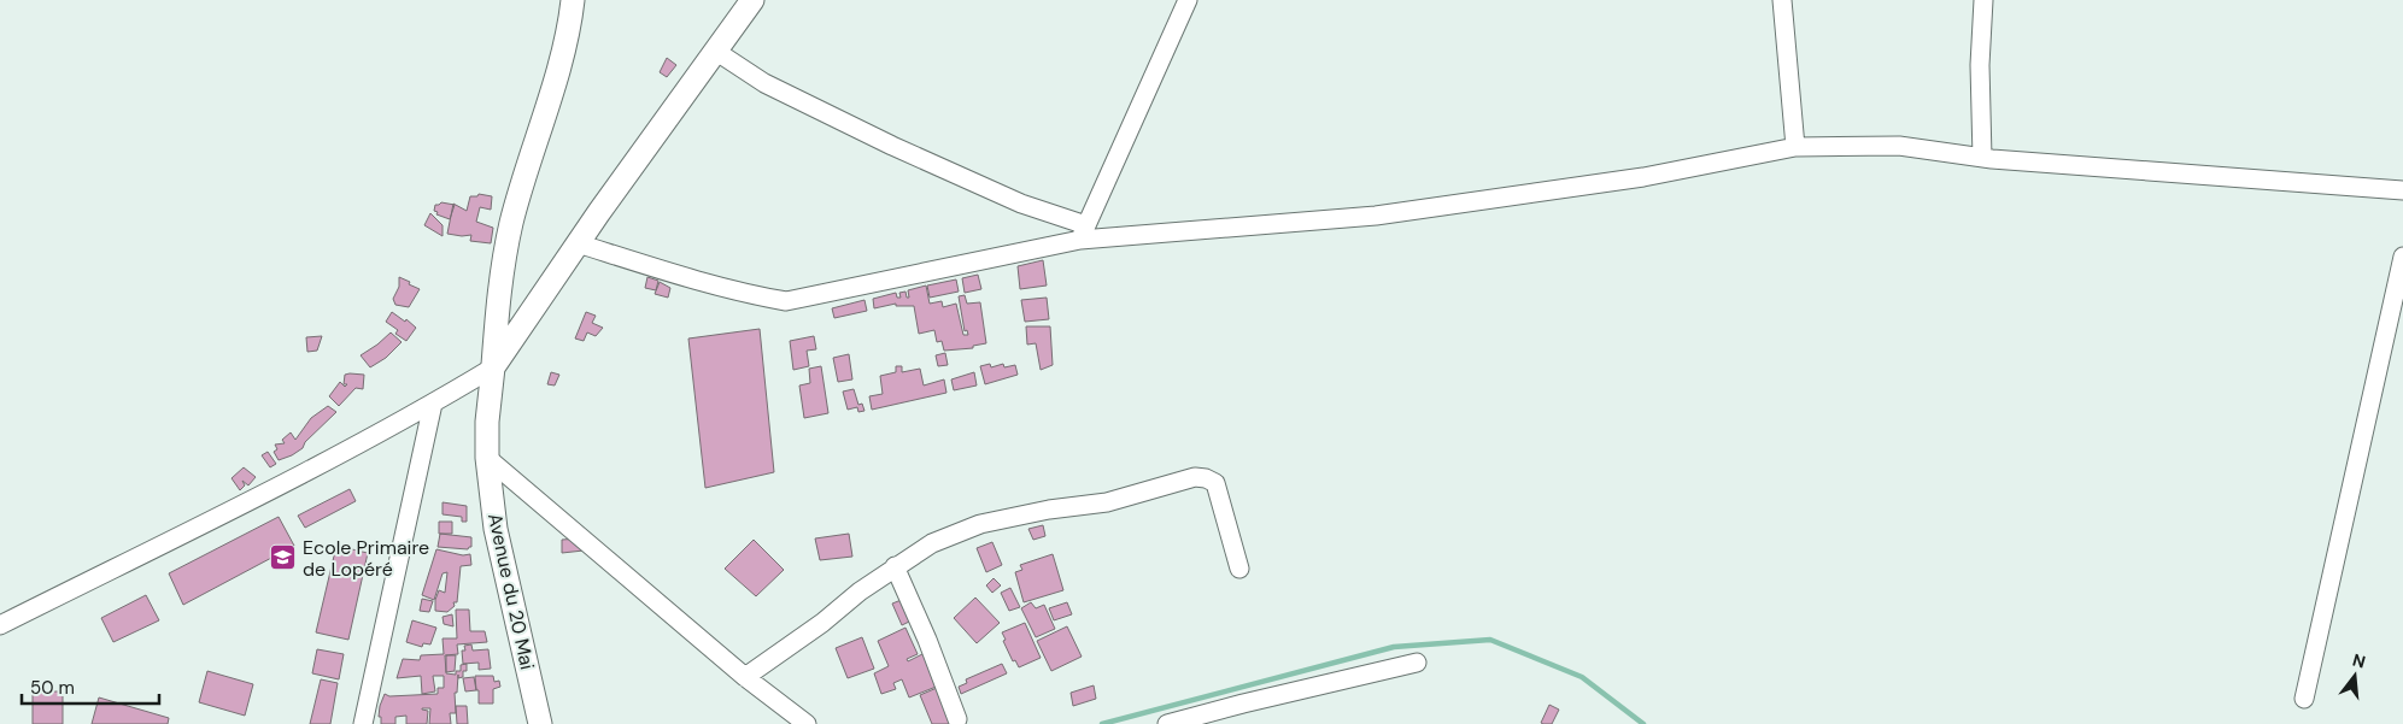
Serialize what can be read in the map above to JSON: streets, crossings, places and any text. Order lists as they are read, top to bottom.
{
  "streets": {
    "street": ["Avenue du 20 Mai"]
  },
  "places": {
    "school or university": ["Ecole Primaire de Lopéré"]
  },
  "scale_bar": "50 m",
  "north": "top"
}
